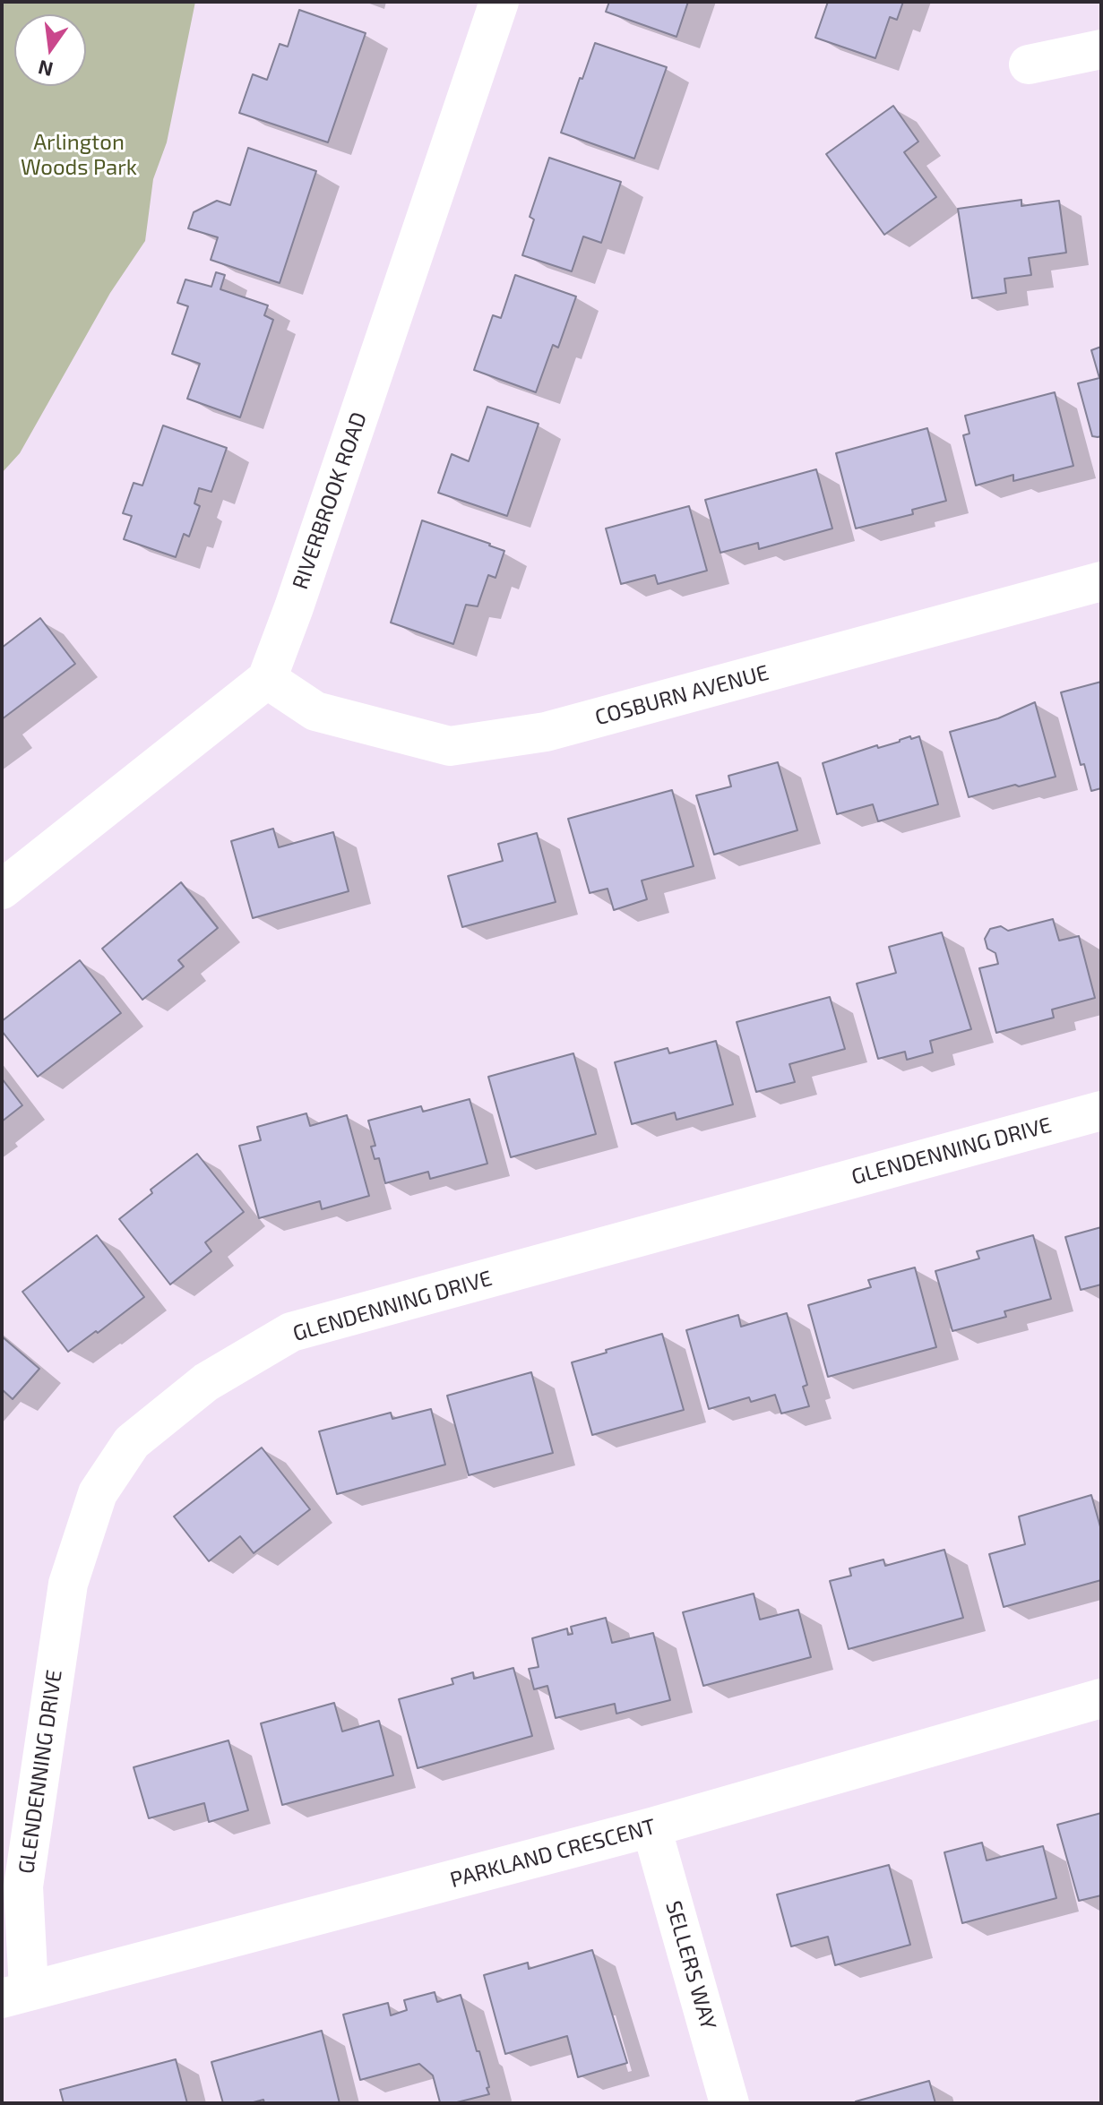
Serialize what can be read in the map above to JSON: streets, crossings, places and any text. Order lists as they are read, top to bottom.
{
  "streets": {
    "street": [
      "RIVERBROOK ROAD",
      "COSBURN AVENUE",
      "GLENDENNING DRIVE",
      "PARKLAND CRESCENT",
      "SELLERS WAY"
    ]
  },
  "crossings": [
    ["RIVERBROOK ROAD", "COSBURN AVENUE"],
    ["GLENDENNING DRIVE", "PARKLAND CRESCENT"],
    ["PARKLAND CRESCENT", "SELLERS WAY"]
  ],
  "parks": ["Arlington Woods Park"],
  "north": "bottom"
}
